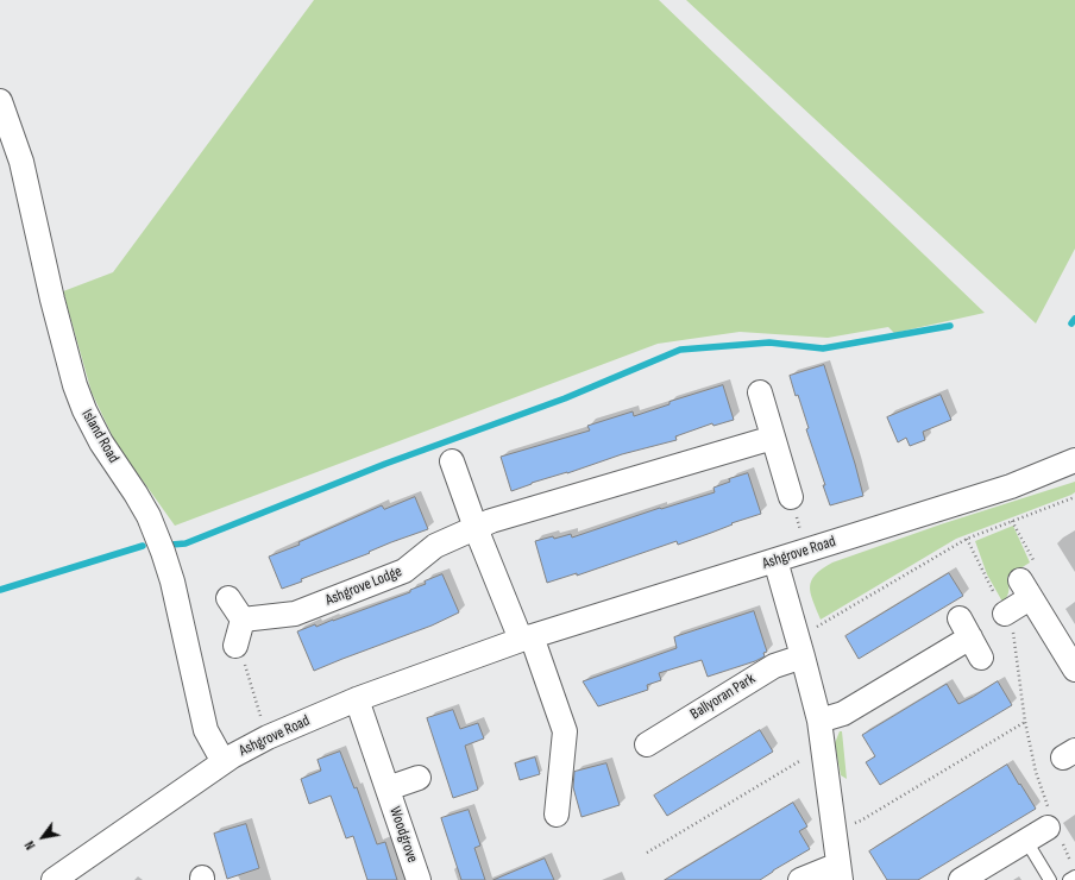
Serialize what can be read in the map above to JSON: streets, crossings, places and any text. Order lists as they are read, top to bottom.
{
  "streets": {
    "street": [
      "Island Road",
      "Ashgrove Road",
      "Ashgrove Lodge",
      "Ballyoran Park",
      "Woodgrove"
    ]
  },
  "crossings": [
    ["Island Road", "Ashgrove Road"],
    ["Ashgrove Road", "Woodgrove"]
  ],
  "north": "bottom left"
}
